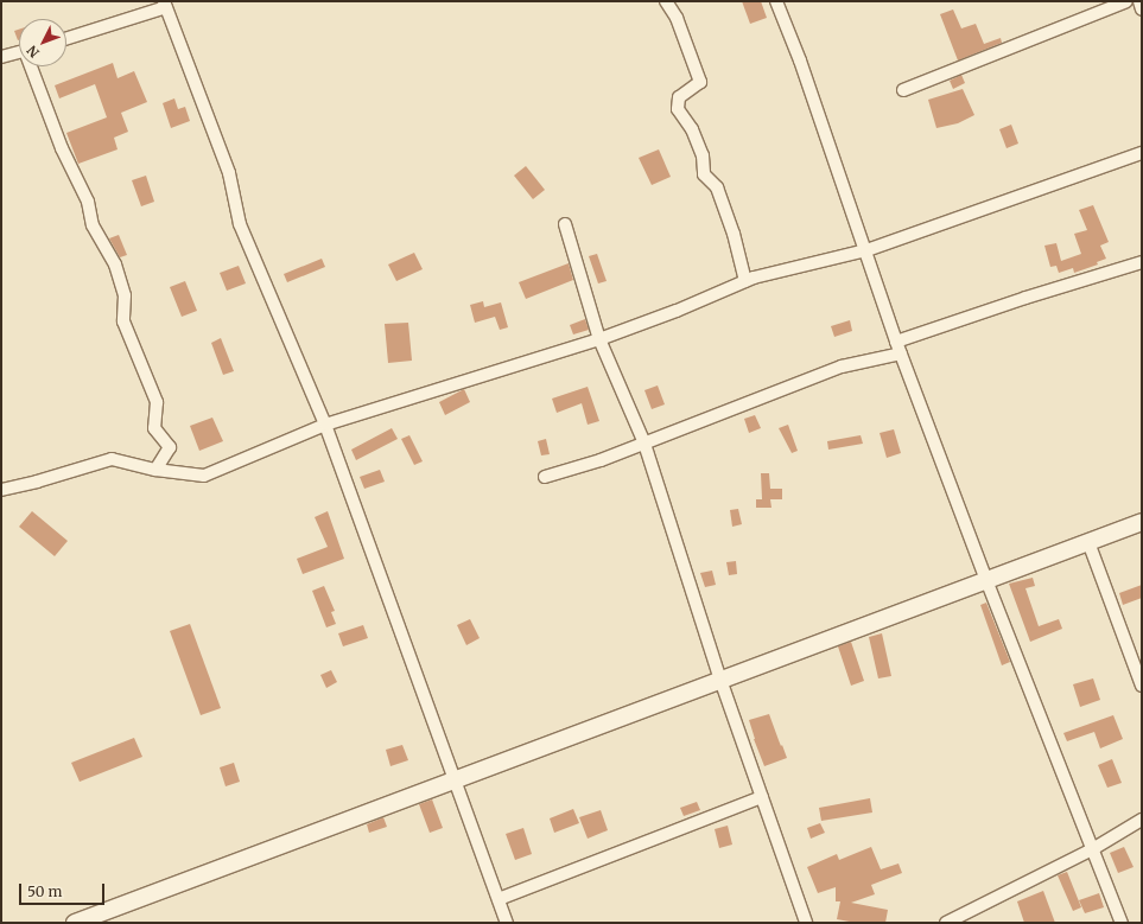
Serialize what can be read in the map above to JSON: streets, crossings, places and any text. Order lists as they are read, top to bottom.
{
  "scale_bar": "50 m",
  "north": "bottom left"
}
